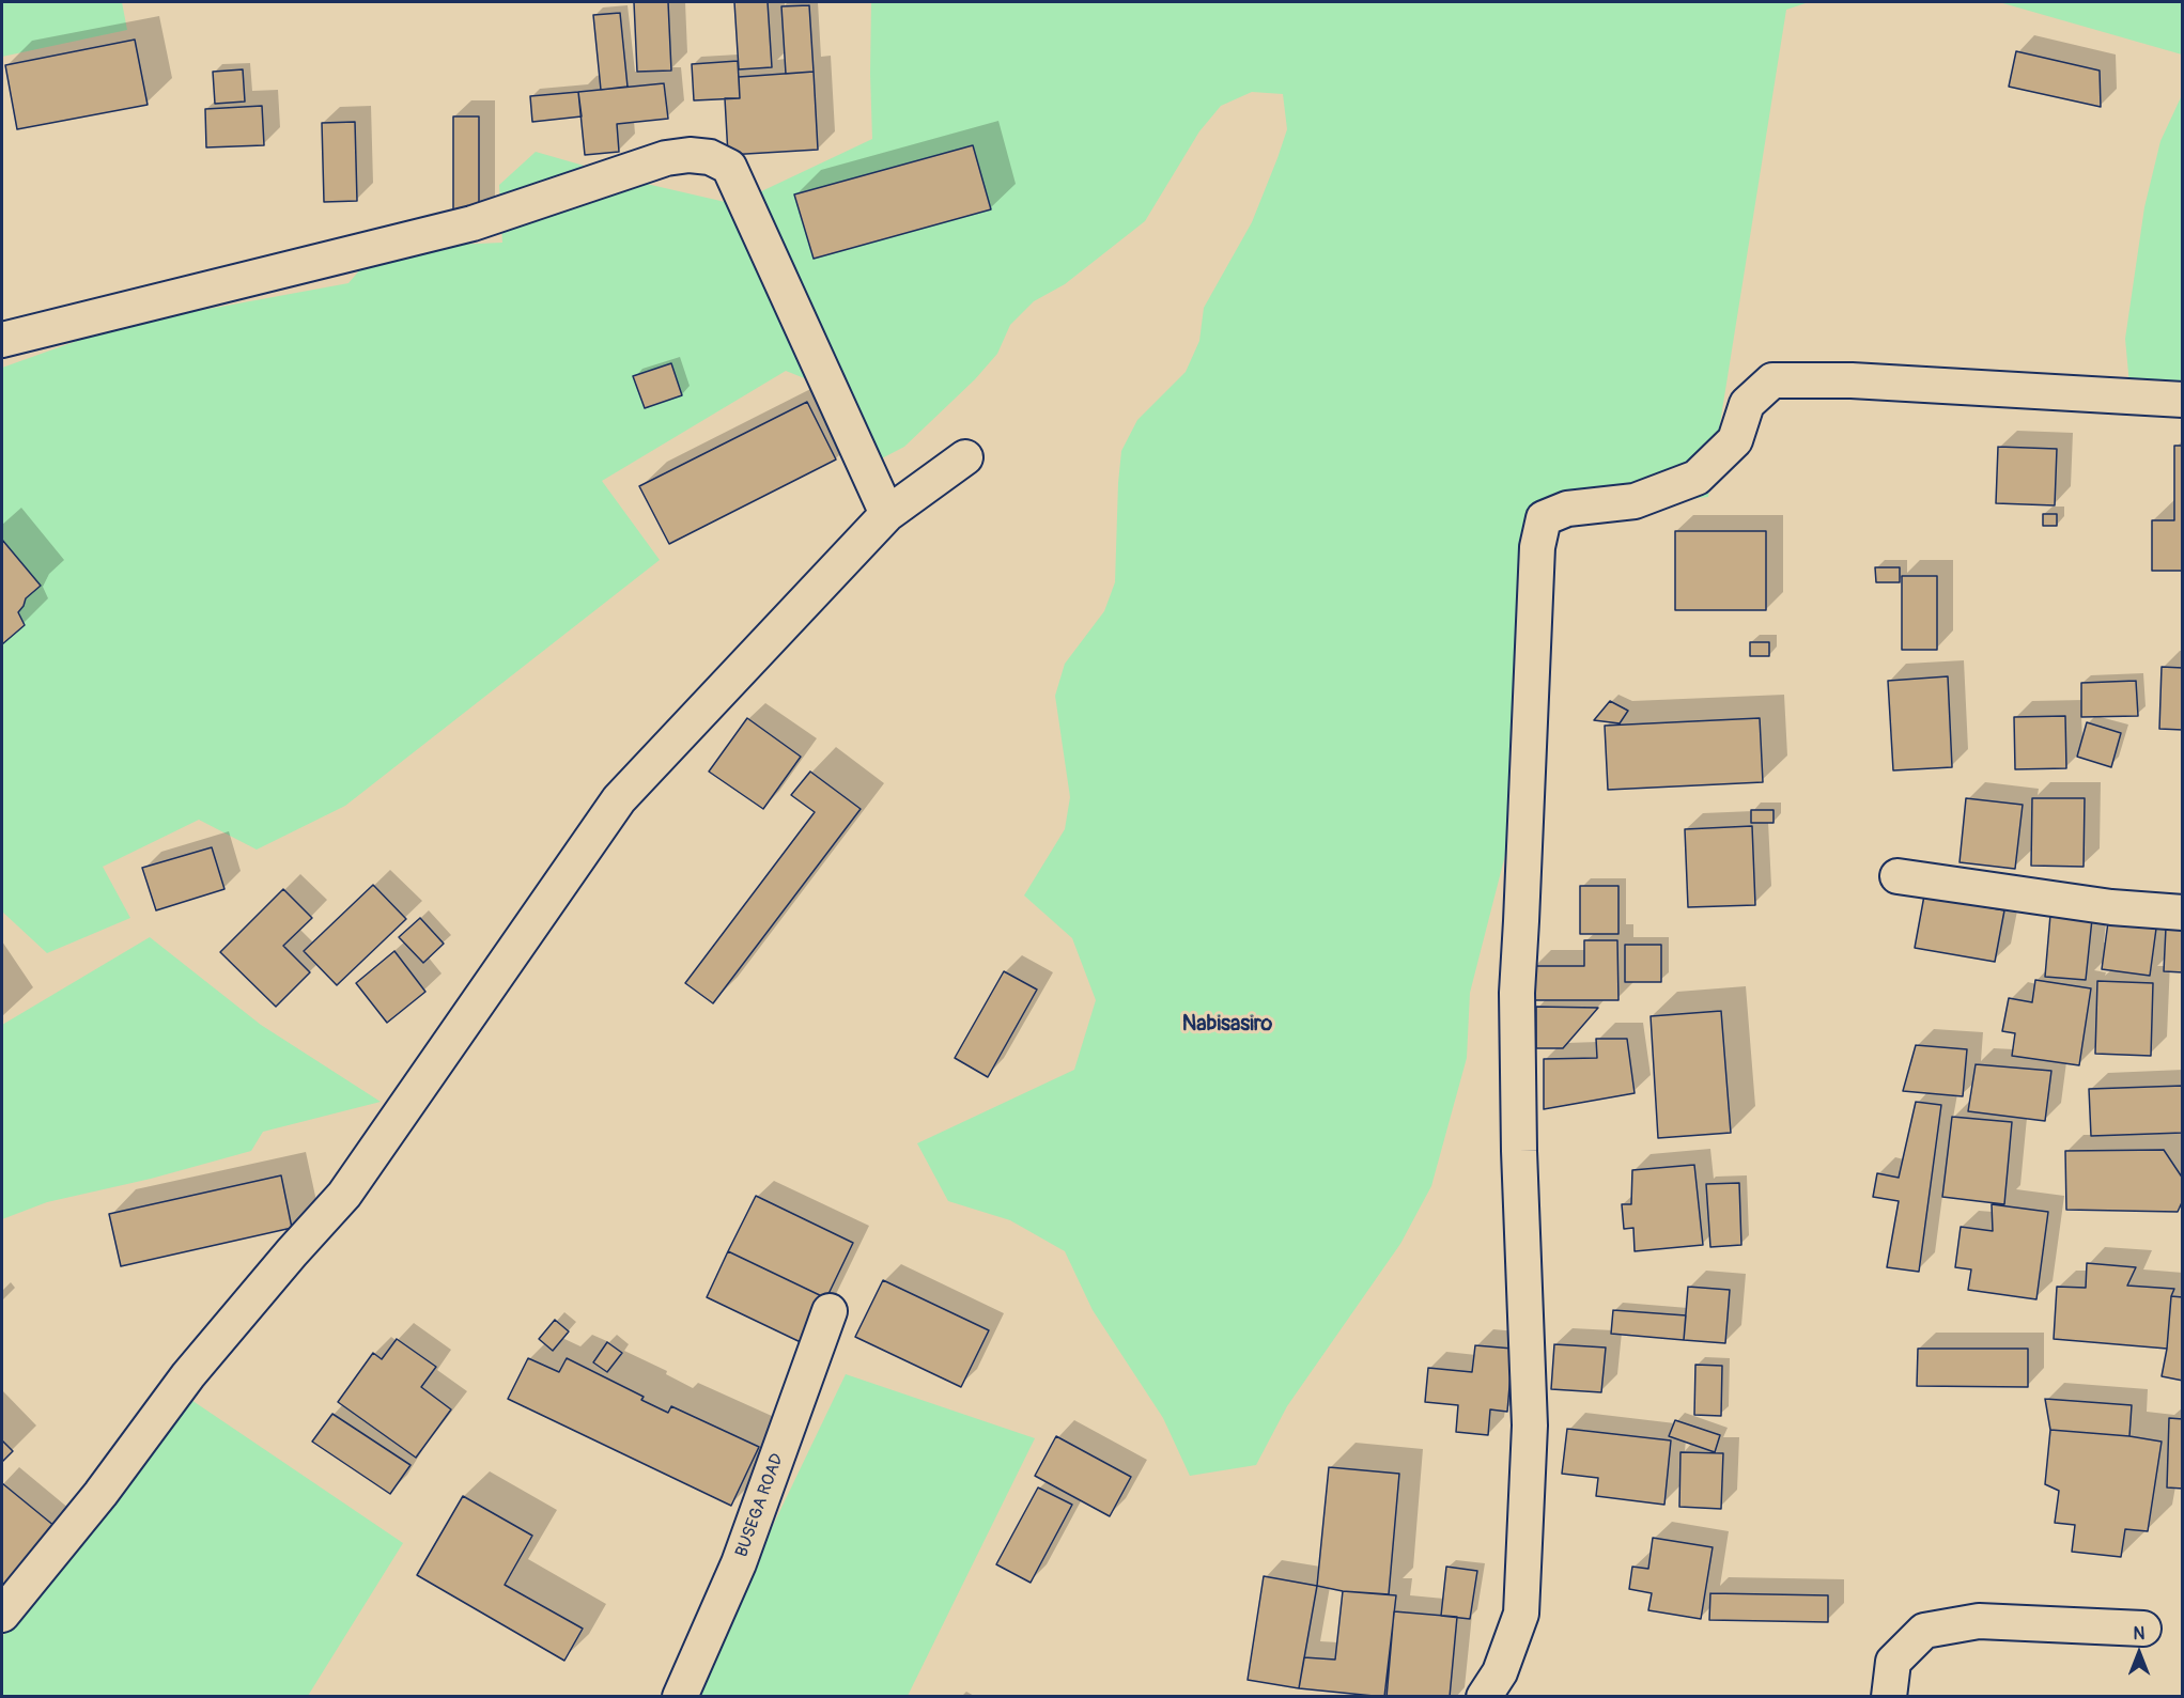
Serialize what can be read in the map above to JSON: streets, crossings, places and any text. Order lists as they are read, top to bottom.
{
  "streets": {
    "street": ["BUSEGA ROAD"]
  },
  "districts": ["Nabisasiro"],
  "north": "top"
}
